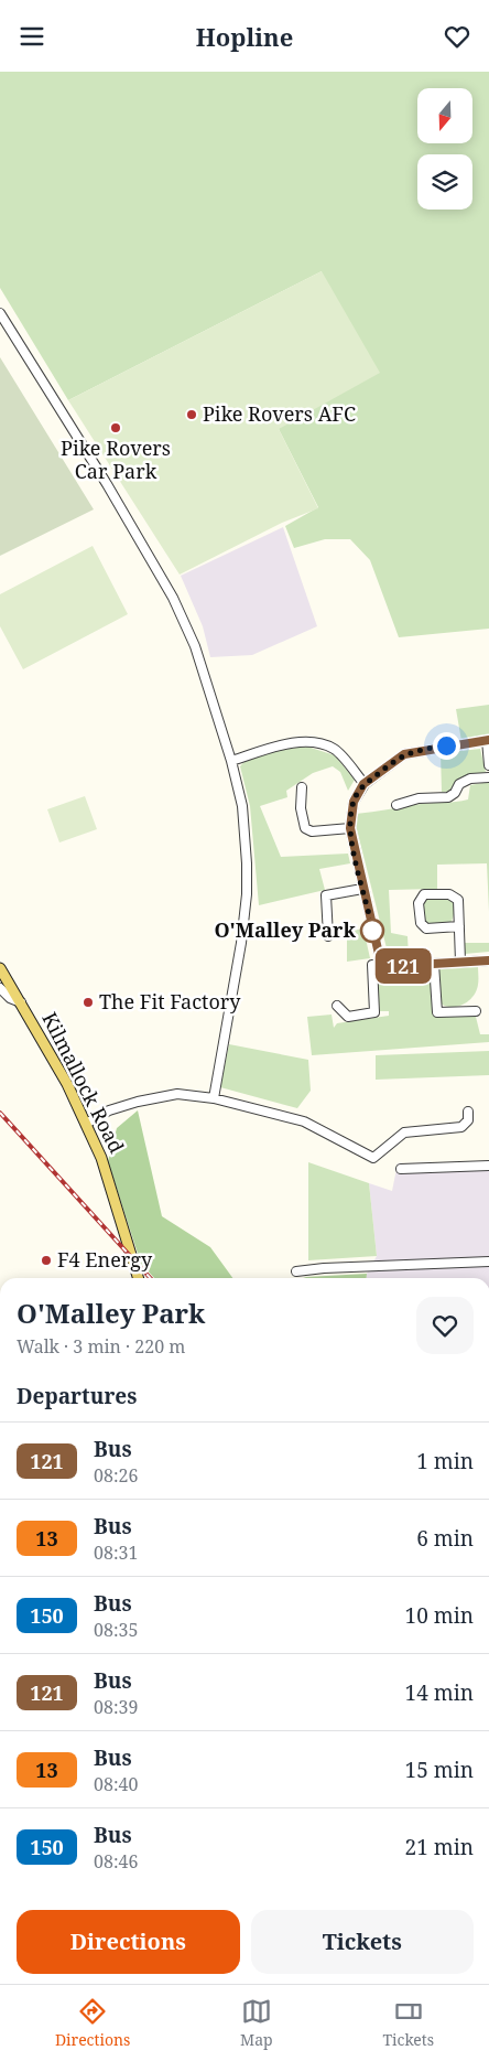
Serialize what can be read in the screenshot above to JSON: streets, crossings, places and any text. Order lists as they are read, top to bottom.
{
  "streets": {
    "main road": ["Kilmallock Road"]
  },
  "places": [
    "Pike Rovers AFC",
    "Pike Rovers Car Park",
    "O'Malley Park",
    "The Fit Factory",
    "F4 Energy"
  ],
  "lines": ["bus line 121"],
  "north": "bottom",
  "page": {
    "header": "Hopline",
    "on_map": "121",
    "heading": [
      ["O'Malley Park", "Walk · 3 min · 220 m"],
      "Departures"
    ],
    "list": [
      {
        "mark": "121",
        "name": "Bus",
        "note": "08:26",
        "value": "1 min"
      },
      {
        "mark": "13",
        "name": "Bus",
        "note": "08:31",
        "value": "6 min"
      },
      {
        "mark": "150",
        "name": "Bus",
        "note": "08:35",
        "value": "10 min"
      },
      {
        "mark": "121",
        "name": "Bus",
        "note": "08:39",
        "value": "14 min"
      },
      {
        "mark": "13",
        "name": "Bus",
        "note": "08:40",
        "value": "15 min"
      },
      {
        "mark": "150",
        "name": "Bus",
        "note": "08:46",
        "value": "21 min"
      }
    ],
    "buttons": ["Directions", "Tickets"],
    "tabs": ["Directions", "Map", "Tickets"]
  }
}
